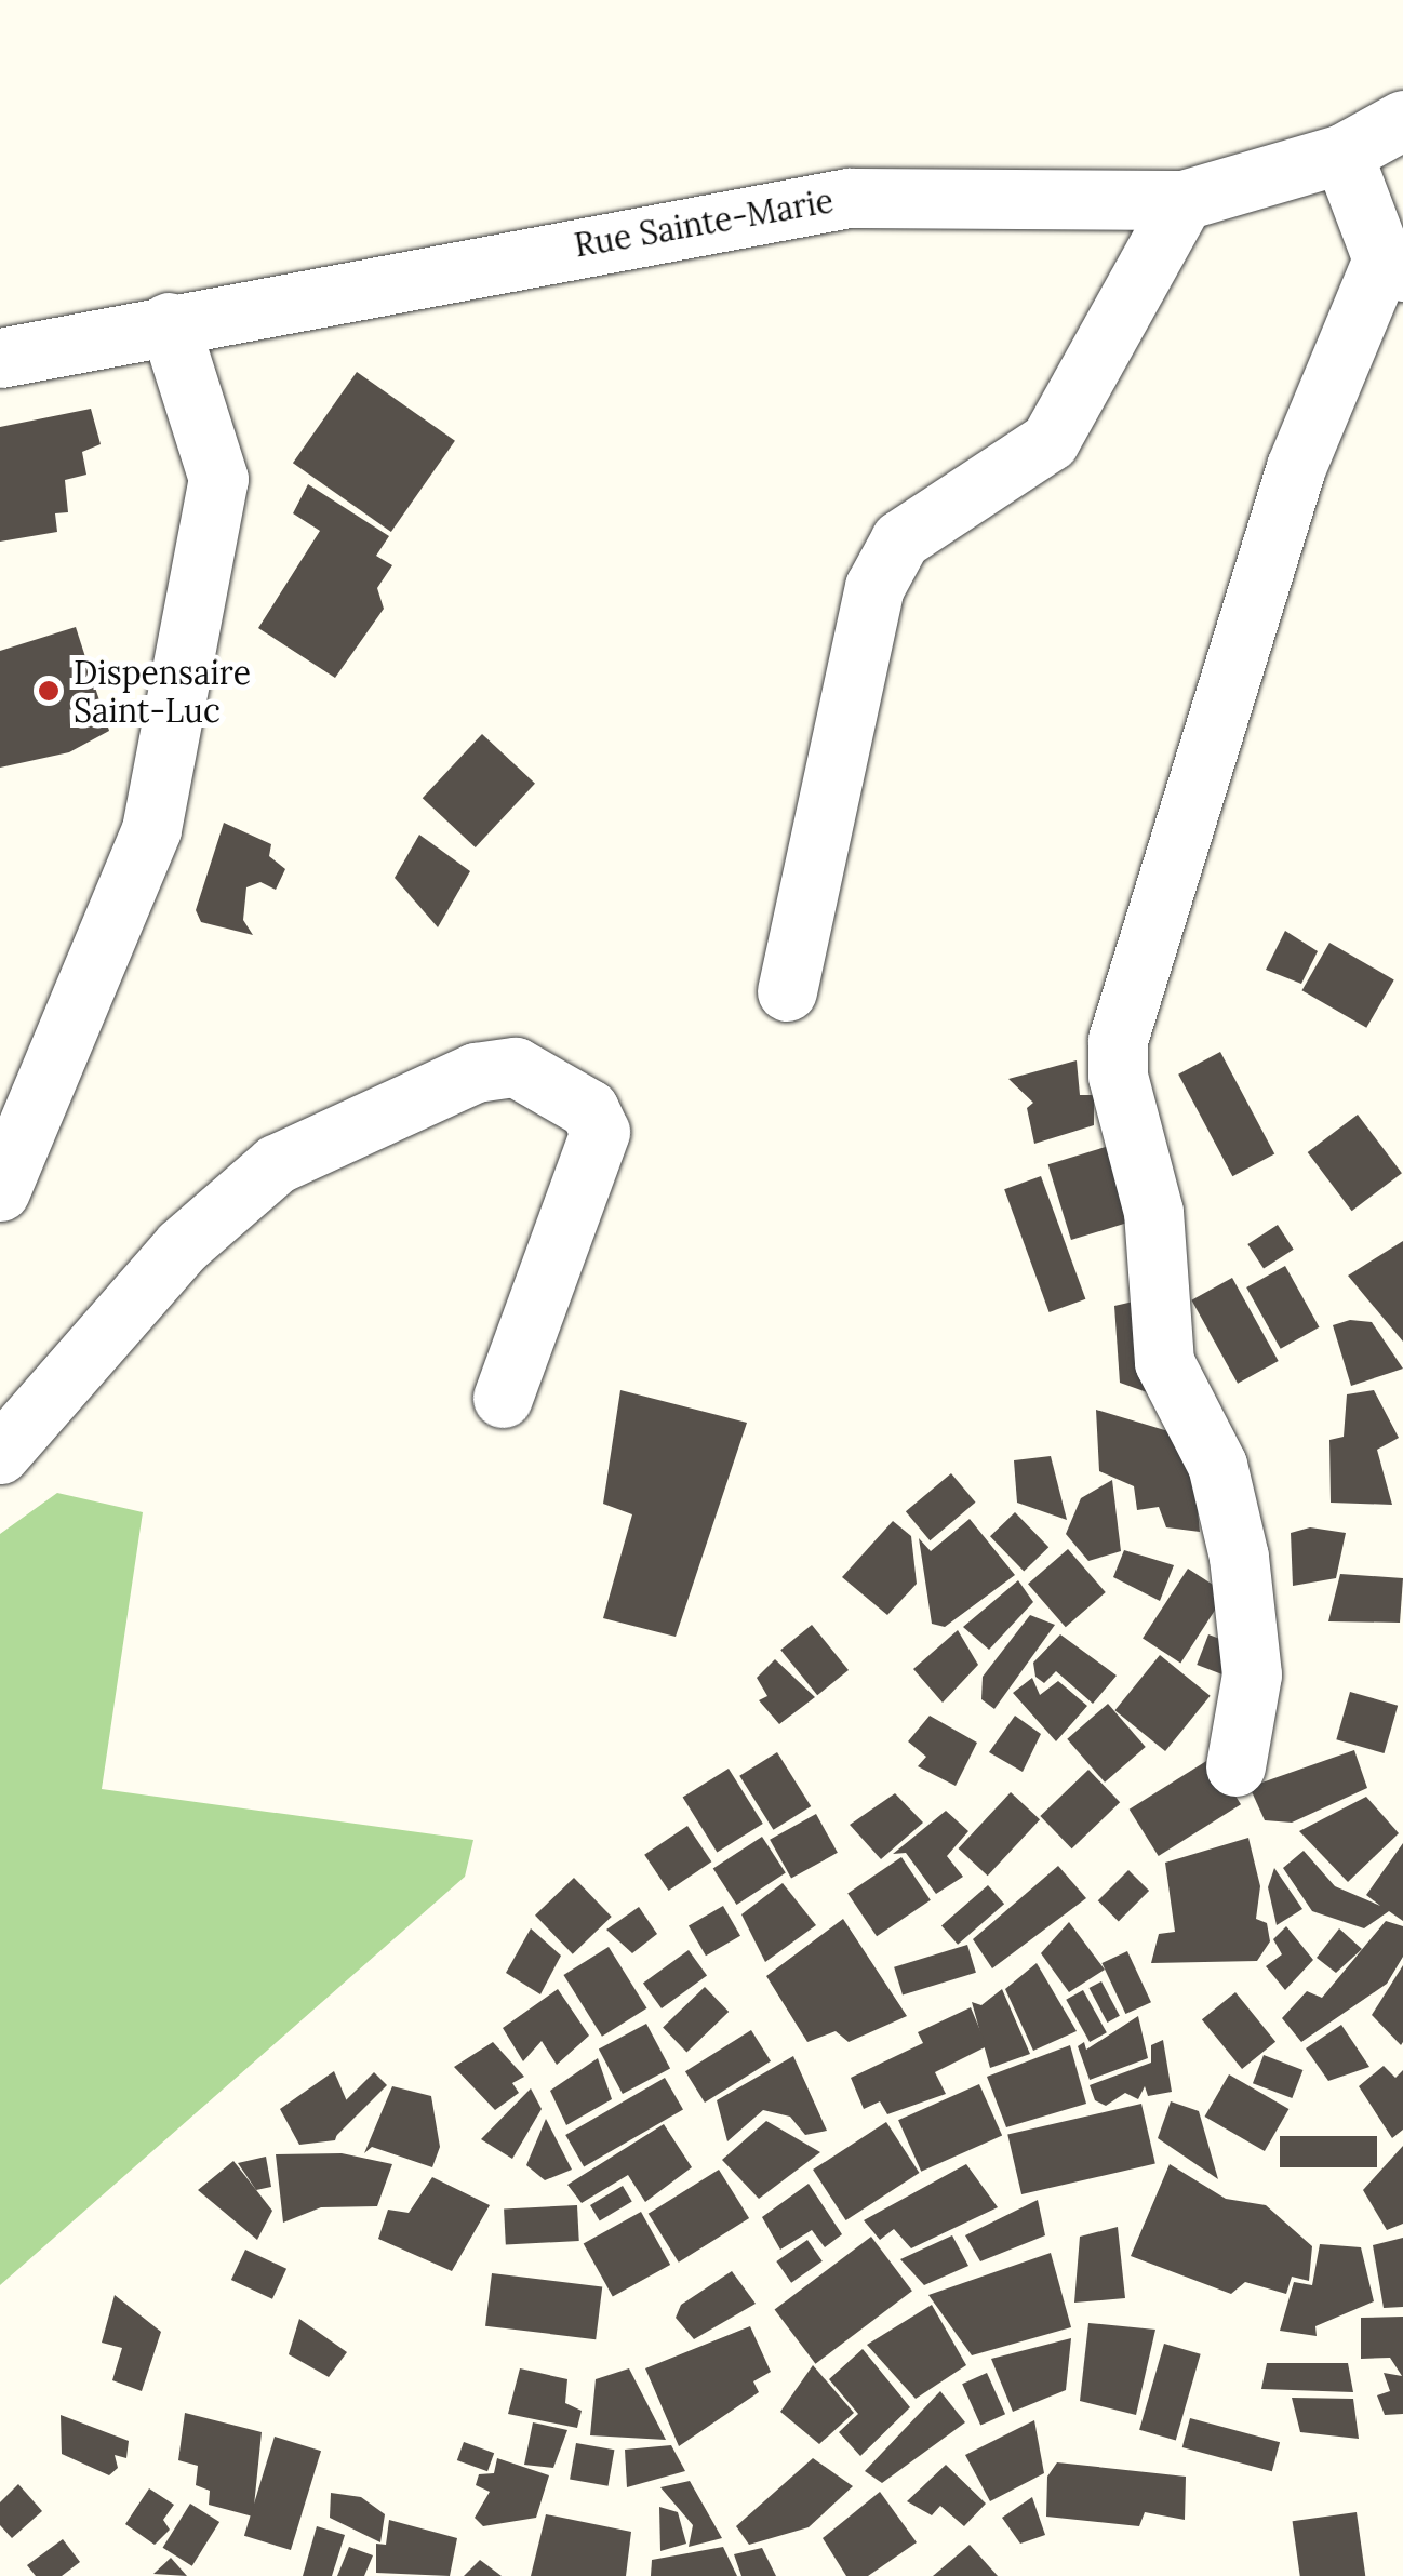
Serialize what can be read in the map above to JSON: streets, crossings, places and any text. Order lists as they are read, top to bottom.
{
  "streets": {
    "street": ["Rue Sainte-Marie"]
  },
  "places": ["Dispensaire Saint-Luc"]
}
